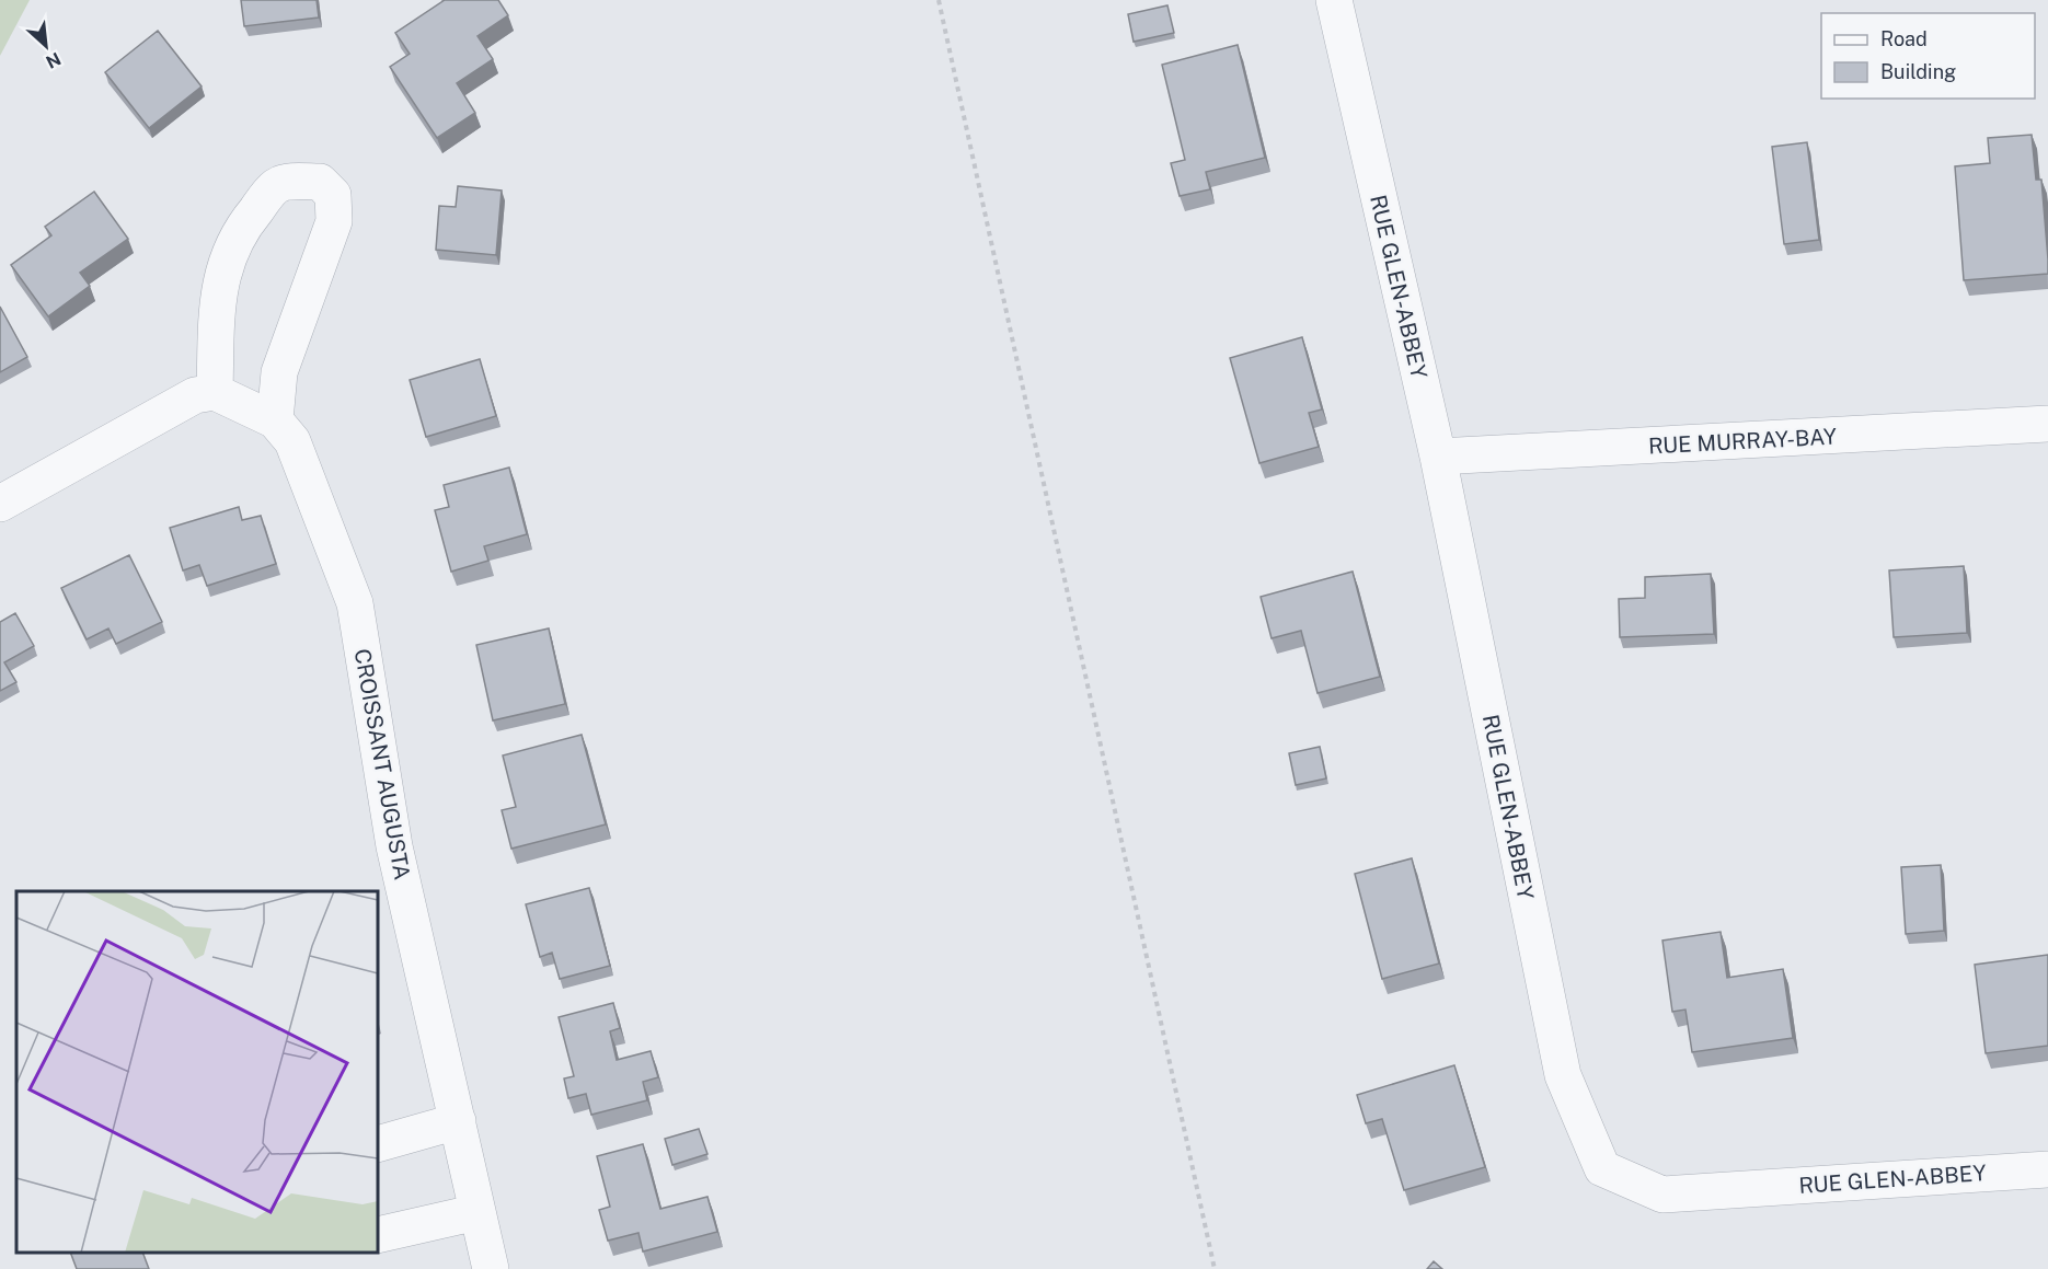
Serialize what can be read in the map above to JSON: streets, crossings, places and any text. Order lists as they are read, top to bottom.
{
  "streets": {
    "street": ["RUE GLEN-ABBEY", "RUE MURRAY-BAY", "CROISSANT AUGUSTA"]
  },
  "crossings": [
    ["RUE GLEN-ABBEY", "RUE MURRAY-BAY"]
  ],
  "legend": ["Road", "Building"],
  "north": "bottom right"
}
